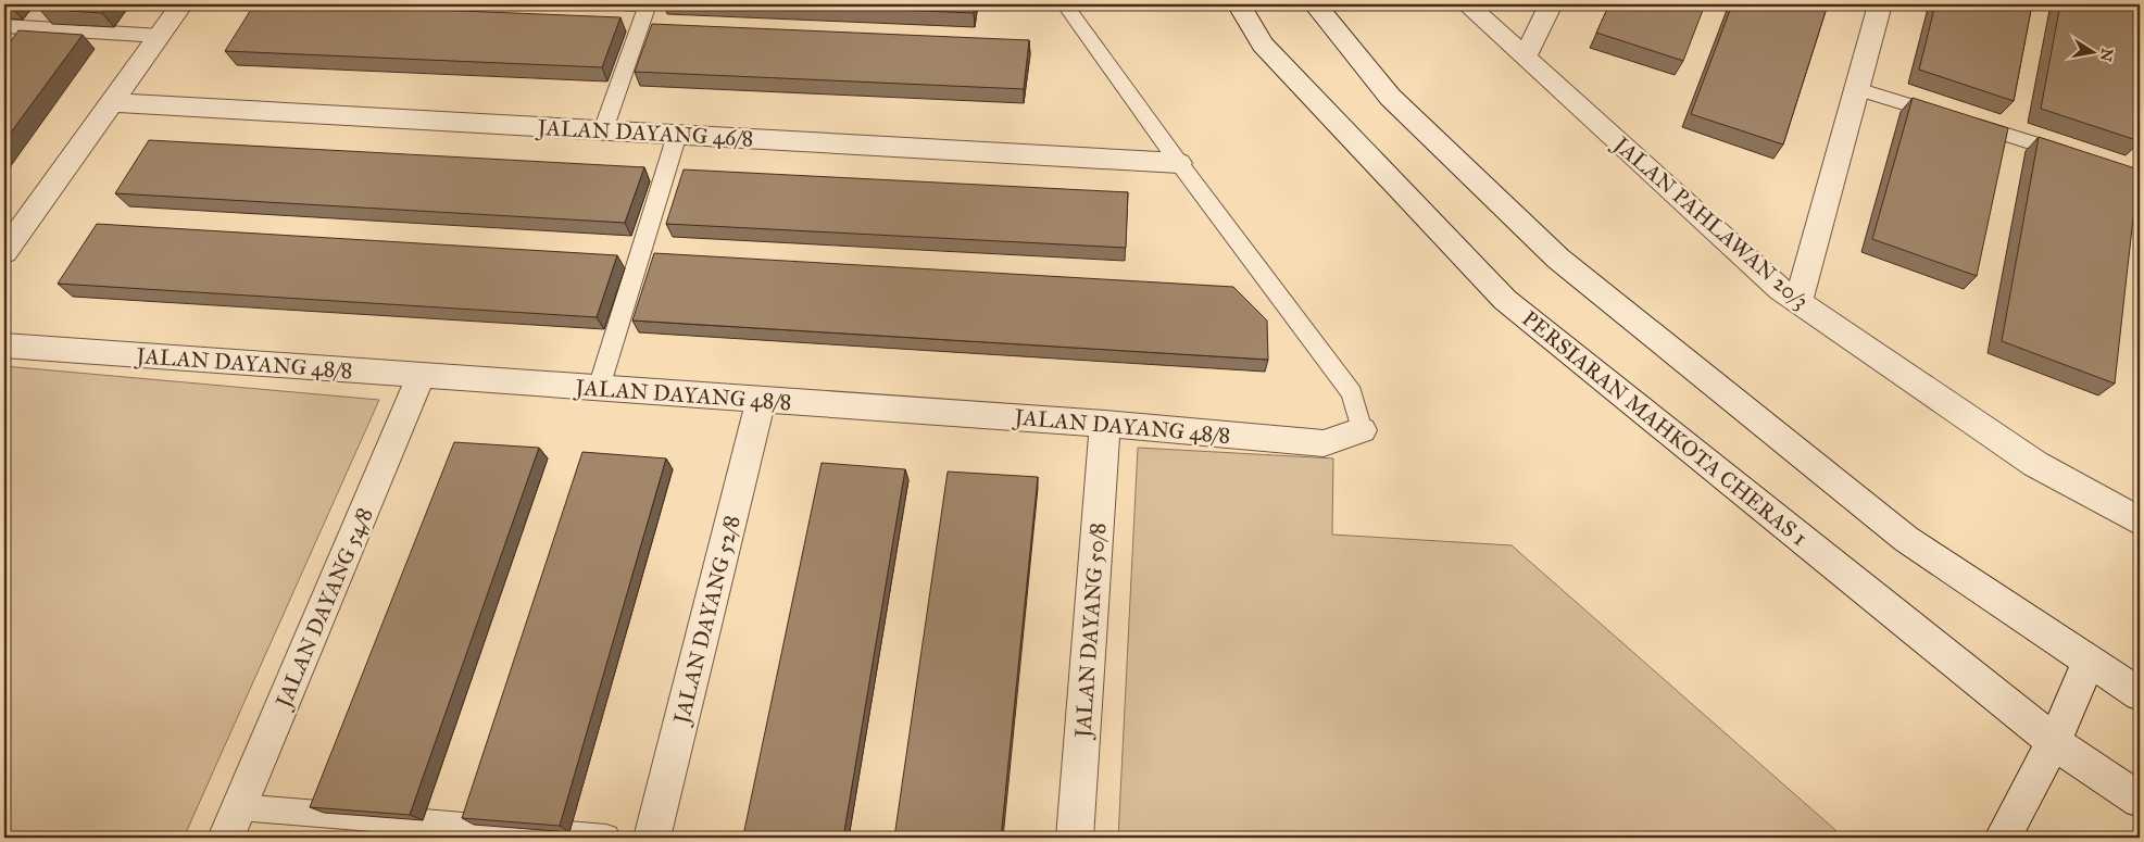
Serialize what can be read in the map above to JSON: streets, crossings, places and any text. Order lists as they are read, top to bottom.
{
  "streets": {
    "street": [
      "JALAN DAYANG 46/8",
      "JALAN PAHLAWAN 20/3",
      "JALAN DAYANG 48/8",
      "PERSIARAN MAHKOTA CHERAS 1",
      "JALAN DAYANG 54/8",
      "JALAN DAYANG 52/8",
      "JALAN DAYANG 50/8"
    ]
  },
  "crossings": [
    ["JALAN DAYANG 48/8", "JALAN DAYANG 54/8"],
    ["JALAN DAYANG 48/8", "JALAN DAYANG 52/8"],
    ["JALAN DAYANG 48/8", "JALAN DAYANG 50/8"]
  ],
  "north": "right"
}
